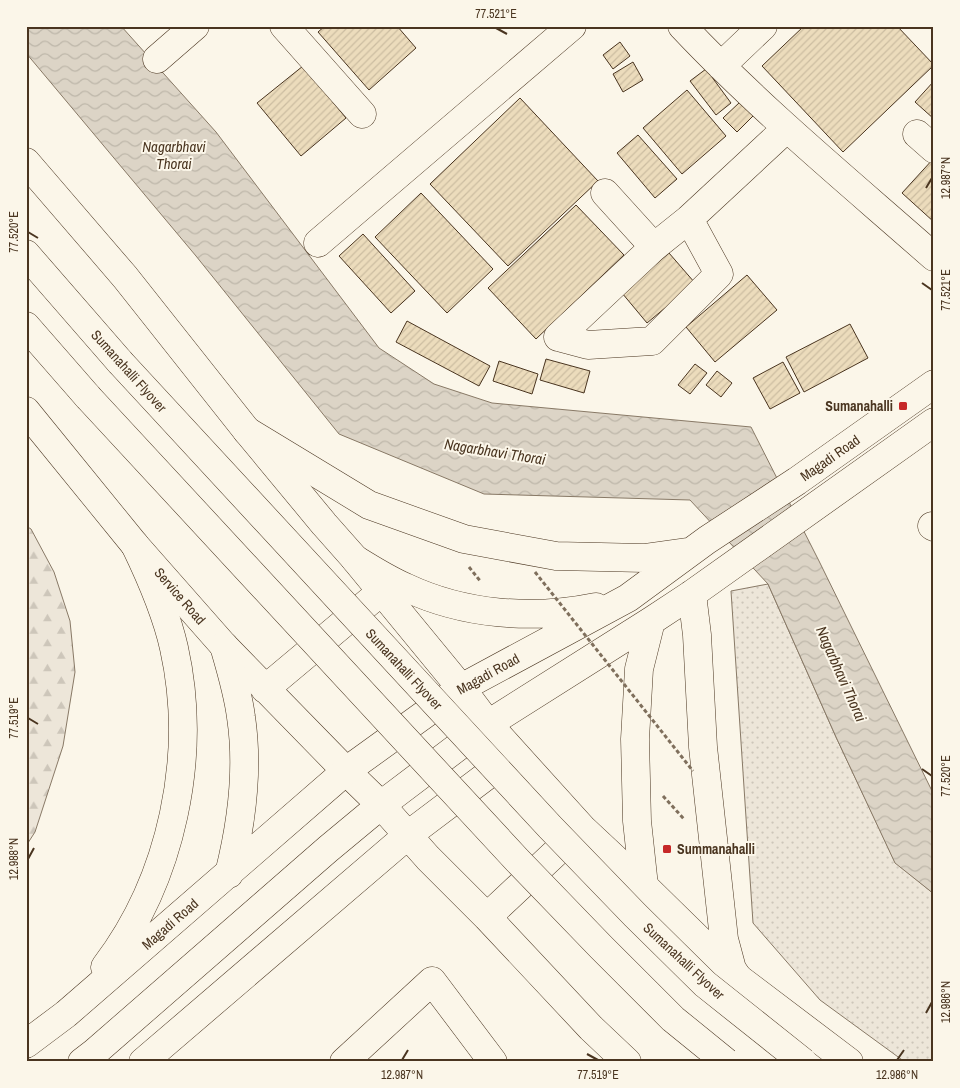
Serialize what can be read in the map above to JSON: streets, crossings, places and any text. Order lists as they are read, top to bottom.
{
  "streets": {
    "main road": ["Sumanahalli Flyover", "Magadi Road", "Service Road"]
  },
  "crossings": [
    ["Magadi Road", "Service Road"]
  ],
  "water": ["Nagarbhavi Thorai"],
  "places": {
    "transit": ["Sumanahalli", "Summanahalli"]
  },
  "coordinates": [
    "77.521°E",
    "12.987°N",
    "77.520°E",
    "77.519°E",
    "12.988°N",
    "12.986°N"
  ]
}
